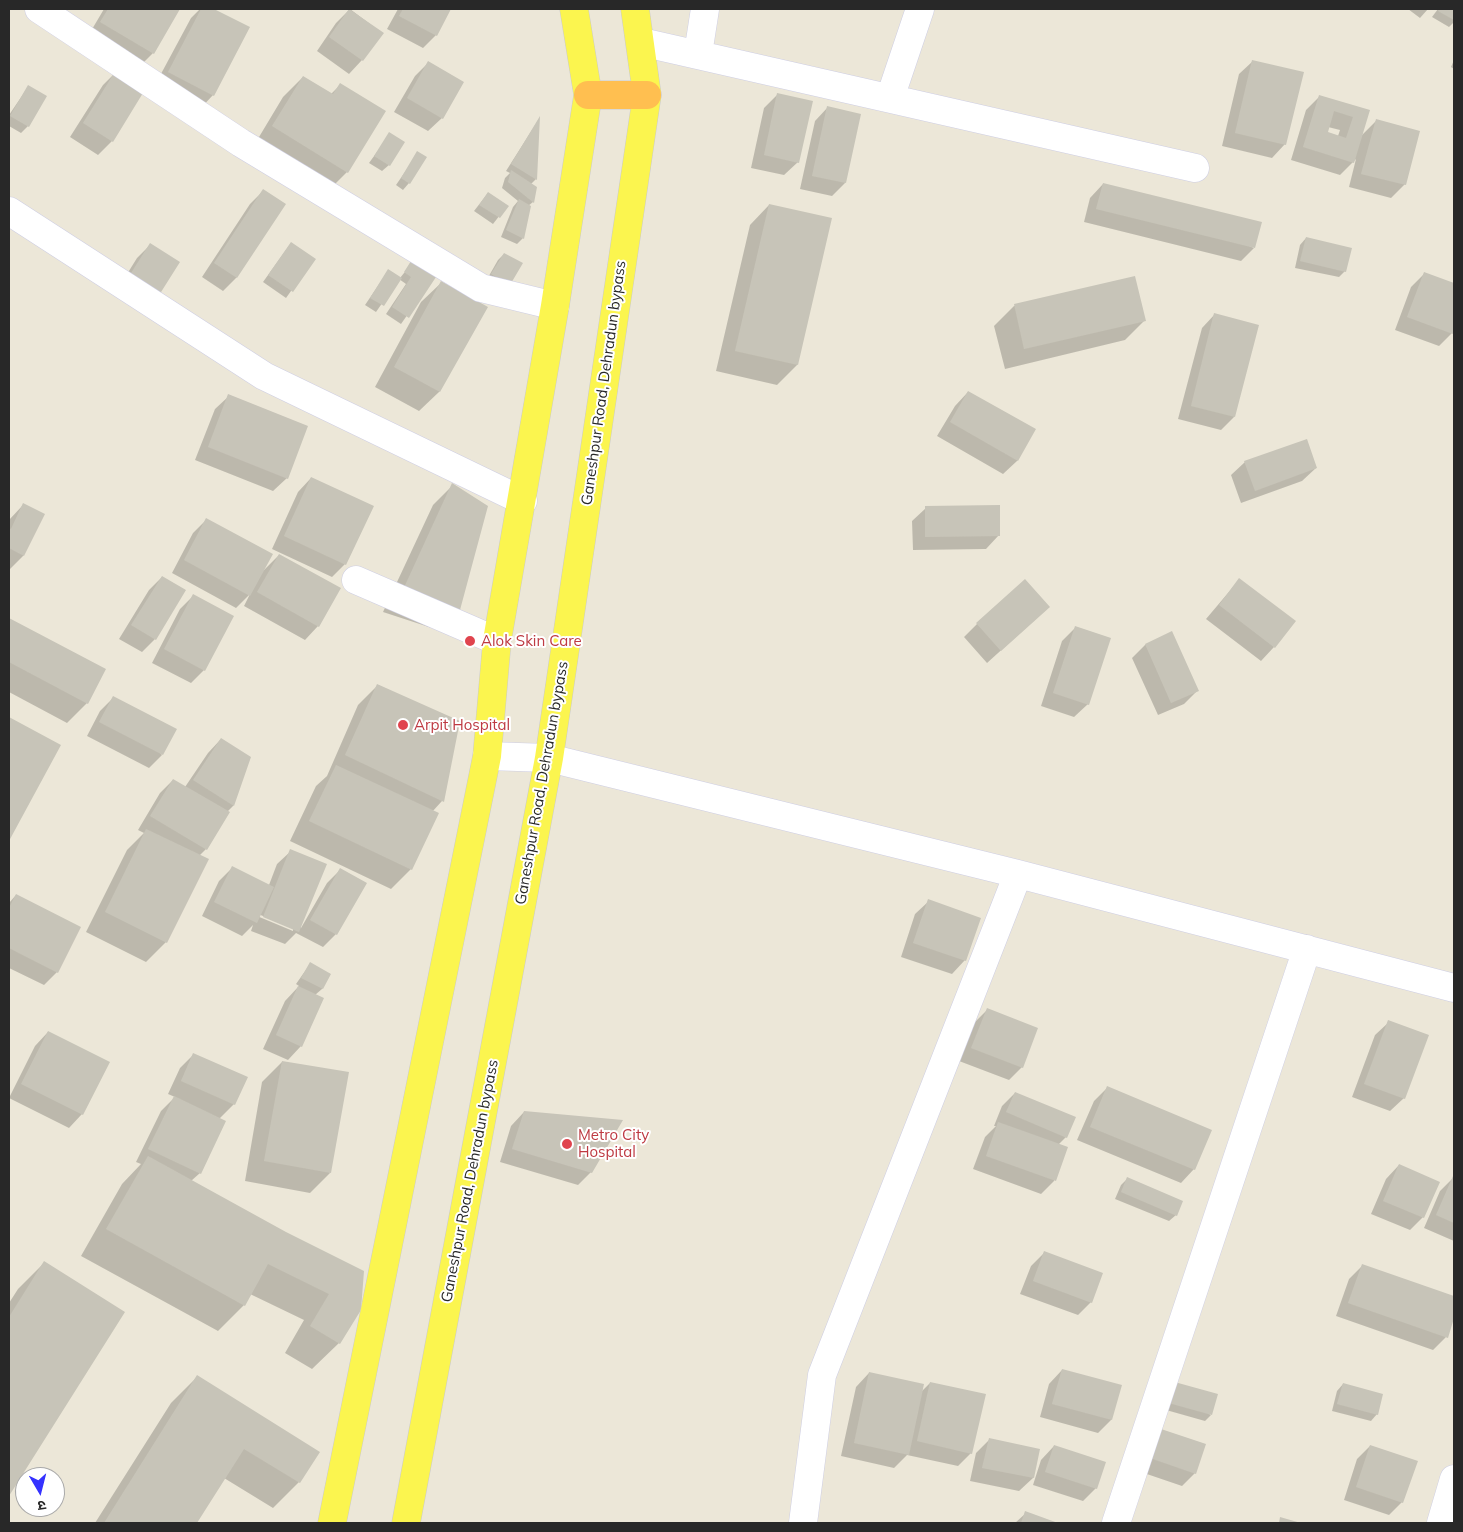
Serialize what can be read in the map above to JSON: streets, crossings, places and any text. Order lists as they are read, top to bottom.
{
  "streets": {
    "main road": ["Ganeshpur Road, Dehradun bypass"]
  },
  "places": ["Alok Skin Care", "Arpit Hospital", "Metro City Hospital"],
  "north": "bottom"
}
